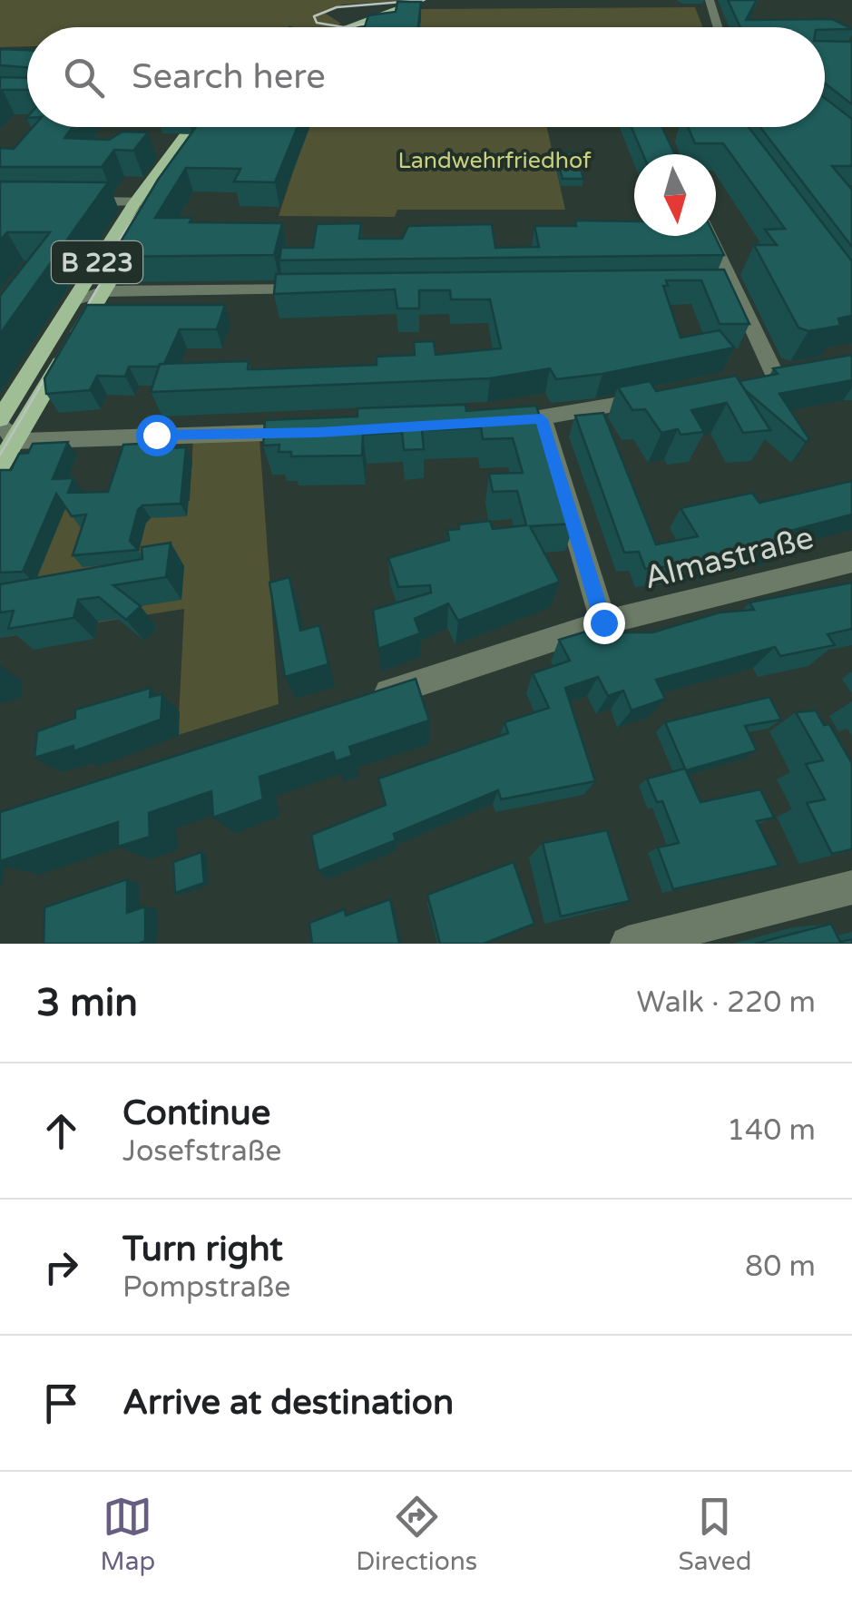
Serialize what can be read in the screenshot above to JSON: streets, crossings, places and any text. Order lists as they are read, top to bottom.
{
  "streets": {
    "main road": ["B 223"],
    "street": ["Almastraße"]
  },
  "parks": ["Landwehrfriedhof"],
  "north": "bottom",
  "page": {
    "search": "Search here",
    "heading": ["3 min", "Walk · 220 m"],
    "list": [
      ["Continue", "Josefstraße", "140 m"],
      ["Turn right", "Pompstraße", "80 m"],
      "Arrive at destination"
    ],
    "nav": ["Map", "Directions", "Saved"]
  }
}
